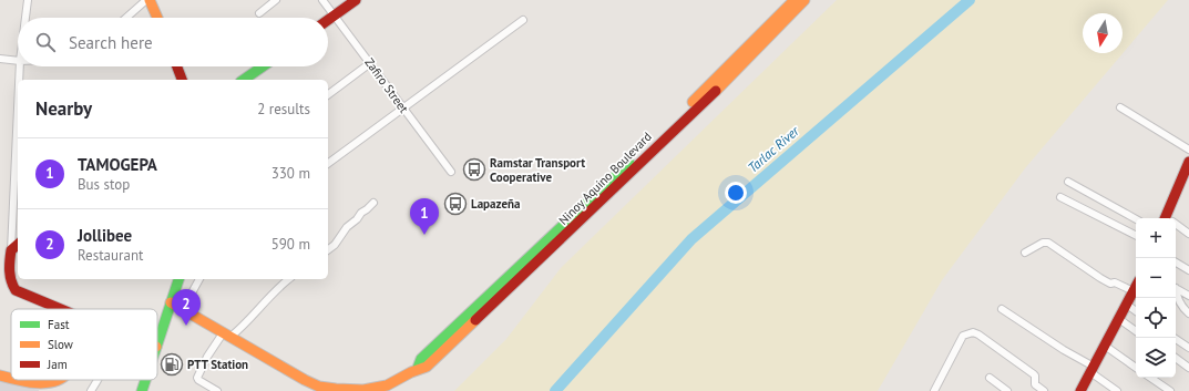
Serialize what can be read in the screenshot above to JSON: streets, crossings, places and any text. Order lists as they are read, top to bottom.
{
  "streets": {
    "main road": ["Ninoy Aquino Boulevard"],
    "street": ["Zafiro Street"]
  },
  "water": ["Tarlac River"],
  "places": {
    "bus stop": ["Ramstar Transport Cooperative", "Lapazeña"],
    "fuel station": ["PTT Station"]
  },
  "legend": ["Fast", "Slow", "Jam"],
  "north": "bottom",
  "page": {
    "search": "Search here",
    "heading": ["Nearby", "2 results"],
    "list": [
      {
        "mark": "1",
        "name": "TAMOGEPA",
        "note": "Bus stop",
        "value": "330 m"
      },
      {
        "mark": "2",
        "name": "Jollibee",
        "note": "Restaurant",
        "value": "590 m"
      }
    ],
    "pins": ["1", "2"],
    "map_buttons": ["+", "−"]
  }
}
